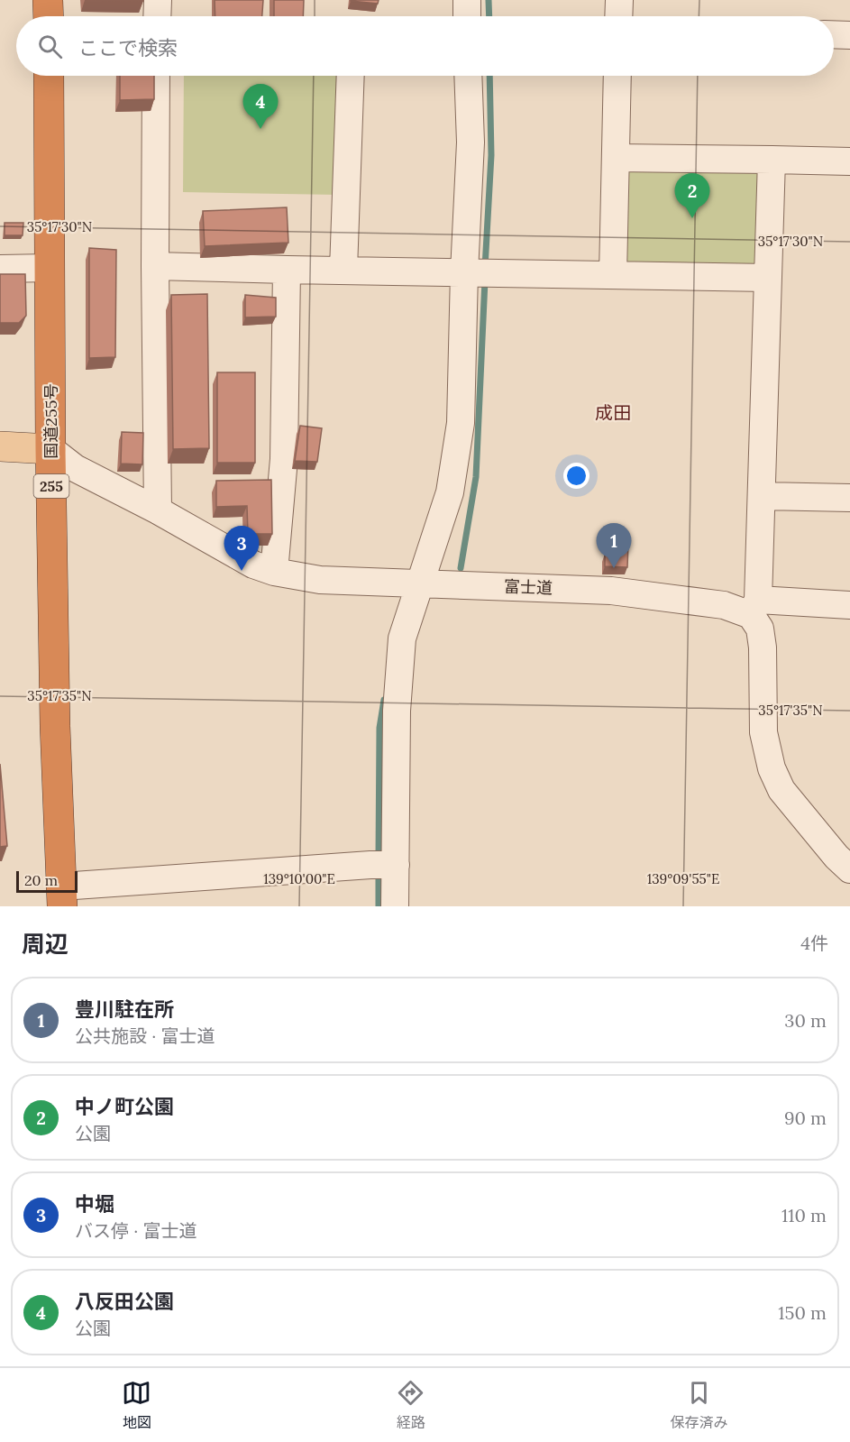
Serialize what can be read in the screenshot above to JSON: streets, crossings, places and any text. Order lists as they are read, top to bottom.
{
  "streets": {
    "highway": ["国道255号", "255"],
    "street": ["富士道"]
  },
  "crossings": [
    ["国道255号", "富士道"]
  ],
  "districts": ["成田"],
  "scale_bar": "20 m",
  "page": {
    "search": "ここで検索",
    "pins": [
      "4",
      "2",
      "1",
      "3"
    ],
    "scale": "20 m",
    "heading": ["周辺", "4件"],
    "list": [
      {
        "mark": "1",
        "name": "豊川駐在所",
        "note": "公共施設 · 富士道",
        "value": "30 m"
      },
      {
        "mark": "2",
        "name": "中ノ町公園",
        "note": "公園",
        "value": "90 m"
      },
      {
        "mark": "3",
        "name": "中堀",
        "note": "バス停 · 富士道",
        "value": "110 m"
      },
      {
        "mark": "4",
        "name": "八反田公園",
        "note": "公園",
        "value": "150 m"
      }
    ],
    "nav": ["地図", "経路", "保存済み"]
  },
  "coordinates": [
    "35°17'30\"N",
    "35°17'35\"N",
    "139°10'00\"E",
    "139°09'55\"E"
  ]
}
